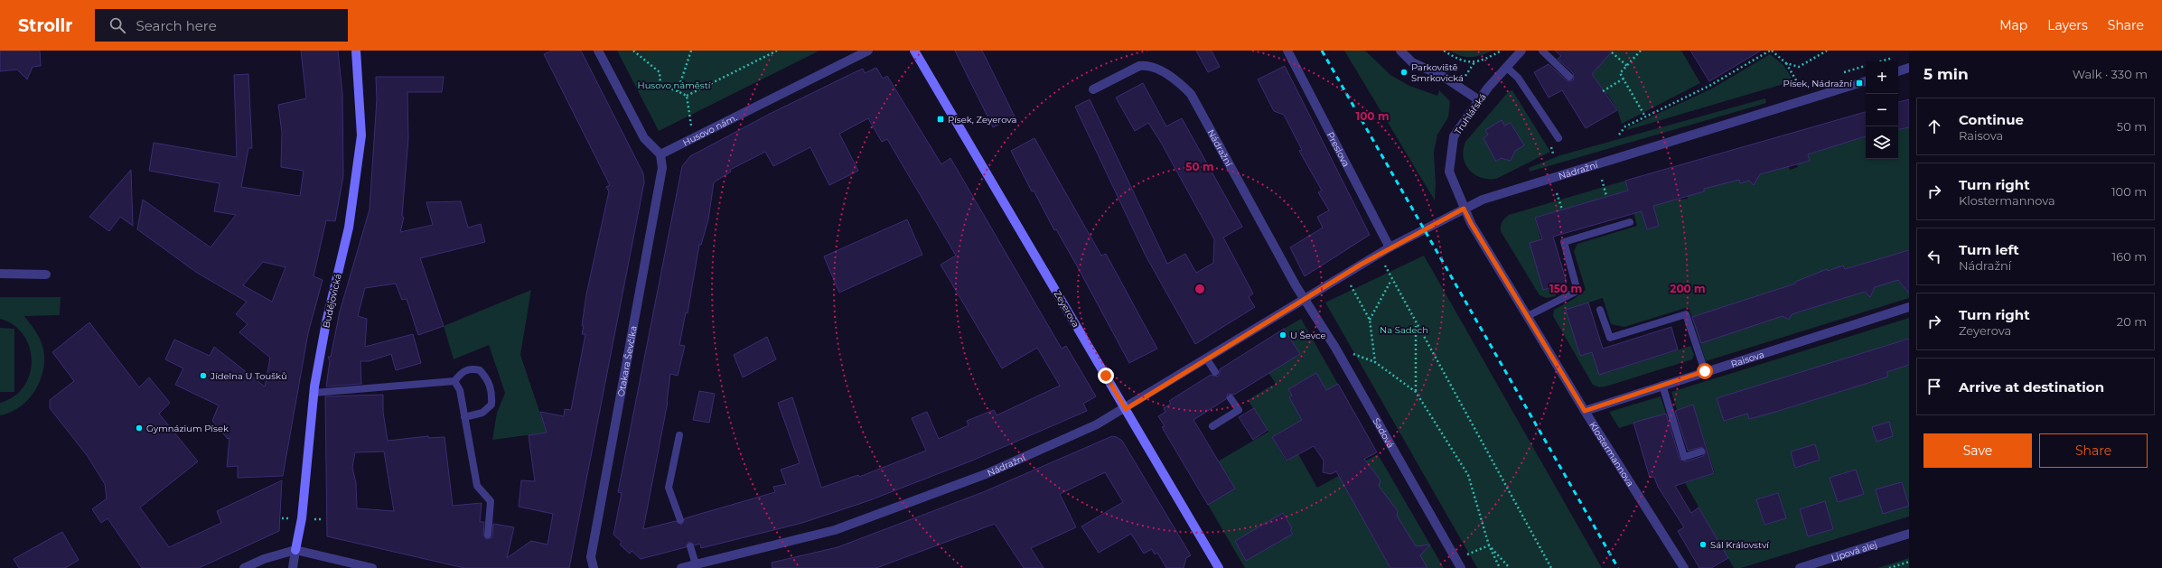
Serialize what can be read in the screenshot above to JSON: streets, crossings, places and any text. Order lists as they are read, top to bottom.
{
  "streets": {
    "street": [
      "Truhlářská",
      "Husovo nám.",
      "Nádražní",
      "Preslova",
      "Budějovická",
      "Zeyerova",
      "Raisova",
      "Otakara Ševčíka",
      "Sadová",
      "Klostermannova",
      "Lipová alej"
    ]
  },
  "crossings": [
    ["Truhlářská", "Nádražní"],
    ["Truhlářská", "Klostermannova"],
    ["Husovo nám.", "Otakara Ševčíka"],
    ["Nádražní", "Preslova"],
    ["Nádražní", "Zeyerova"],
    ["Nádražní", "Sadová"],
    ["Nádražní", "Klostermannova"],
    ["Raisova", "Klostermannova"]
  ],
  "parks": ["Husovo náměstí", "Na Sadech"],
  "places": {
    "other": [
      "Parkoviště Smrkovická",
      "U Ševce",
      "Jídelna U Toušků",
      "Gymnázium Písek",
      "Sál Království"
    ],
    "transit": ["Písek, Nádražní", "Písek, Zeyerova"]
  },
  "page": {
    "header": "Strollr",
    "search": "Search here",
    "nav": ["Map", "Layers", "Share"],
    "heading": ["5 min", "Walk · 330 m"],
    "map_buttons": ["+", "−"],
    "list": [
      ["Continue", "Raisova", "50 m"],
      ["Turn right", "Klostermannova", "100 m"],
      ["Turn left", "Nádražní", "160 m"],
      ["Turn right", "Zeyerova", "20 m"],
      "Arrive at destination"
    ],
    "buttons": ["Save", "Share"]
  },
  "rings": [
    "100 m",
    "50 m",
    "150 m",
    "200 m"
  ]
}
